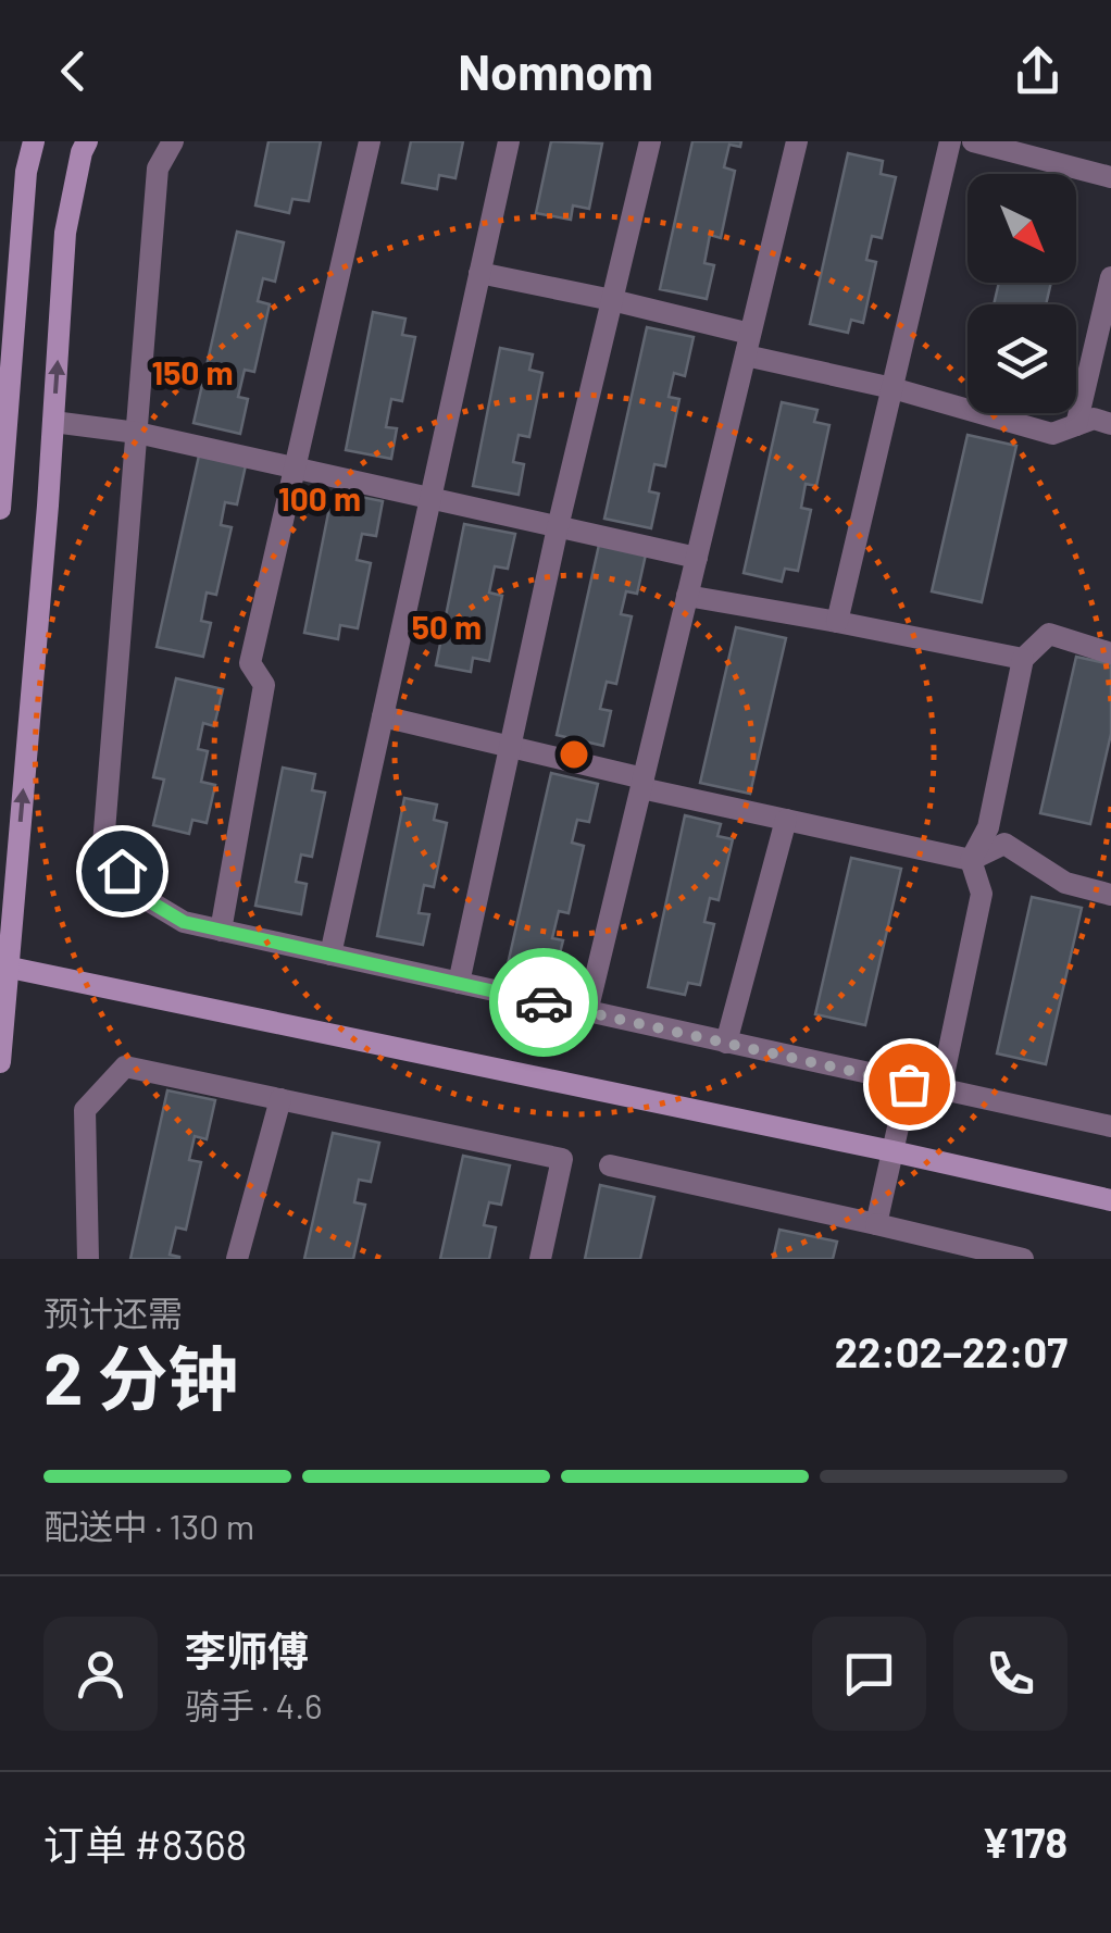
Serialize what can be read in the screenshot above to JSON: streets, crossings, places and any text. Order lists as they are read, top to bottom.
{
  "north": "bottom right",
  "page": {
    "header": "Nomnom",
    "heading": ["2 分钟", "预计还需", "22:02–22:07"],
    "panel": [
      "李师傅",
      "骑手 · 4.6",
      "订单 #8368",
      "¥178"
    ],
    "bar": "配送中 · 130 m"
  },
  "rings": ["150 m", "100 m", "50 m"]
}
